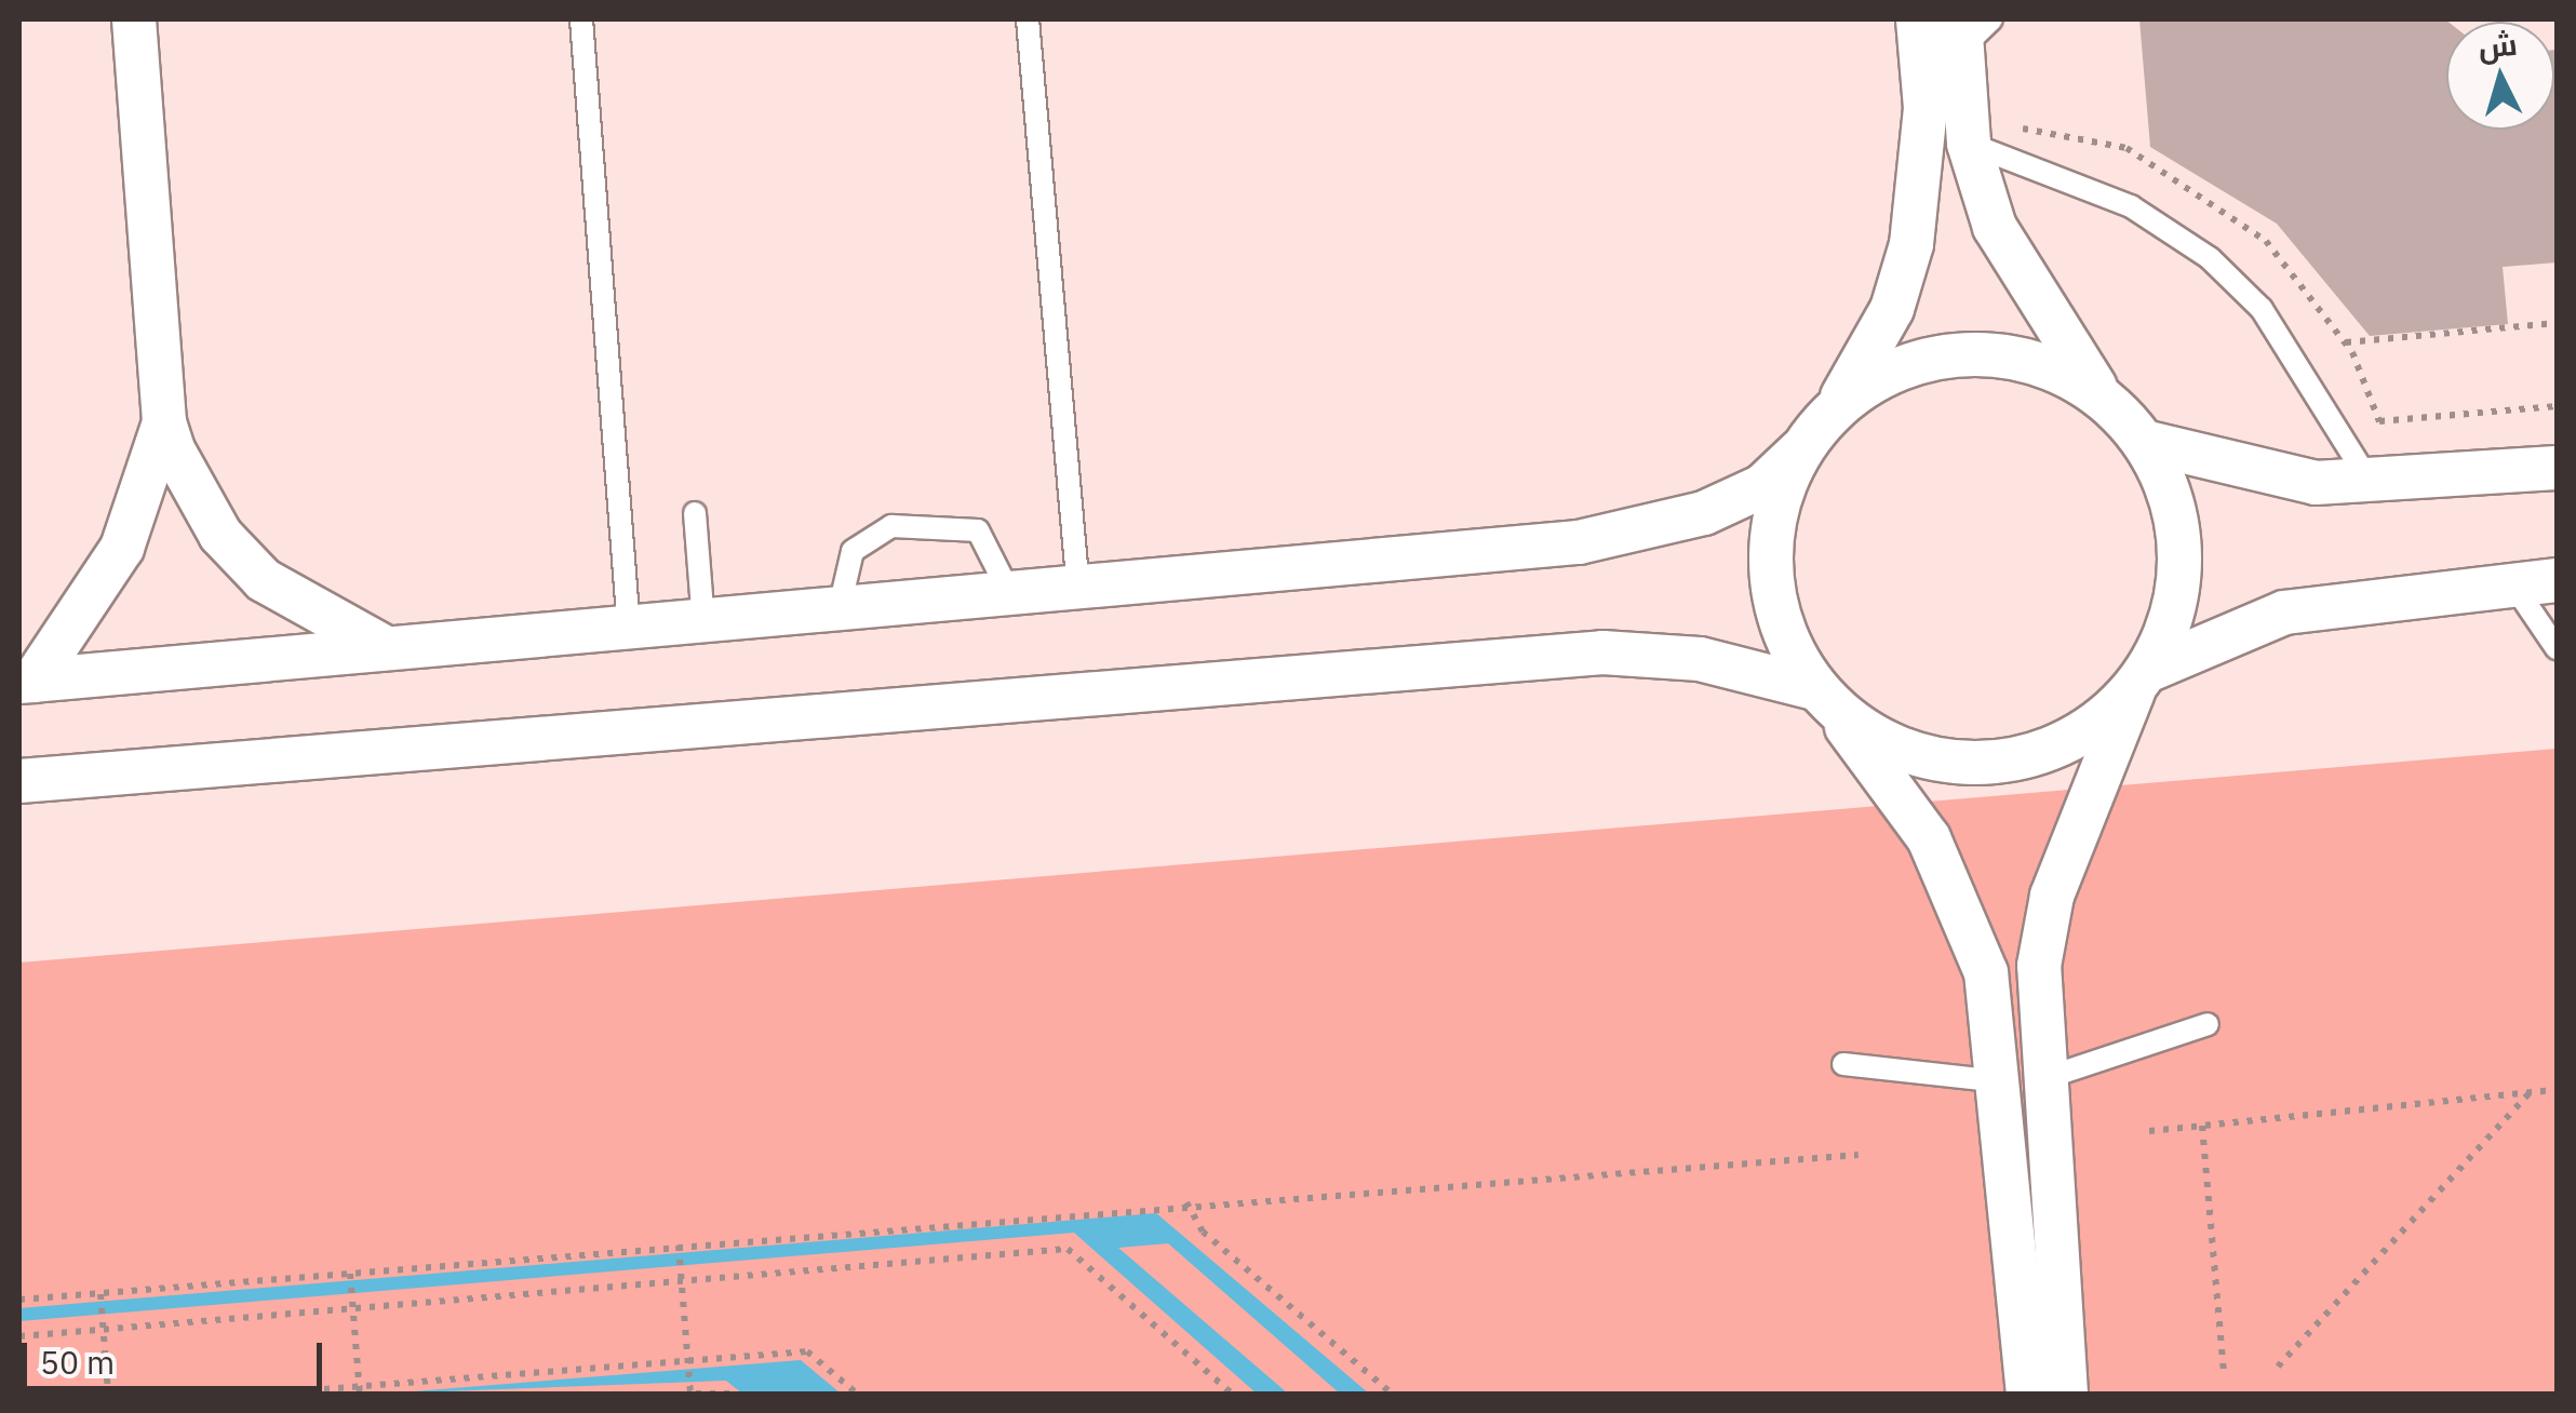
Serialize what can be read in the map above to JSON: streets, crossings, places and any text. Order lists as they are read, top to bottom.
{
  "scale_bar": "50 m",
  "north": "top"
}
